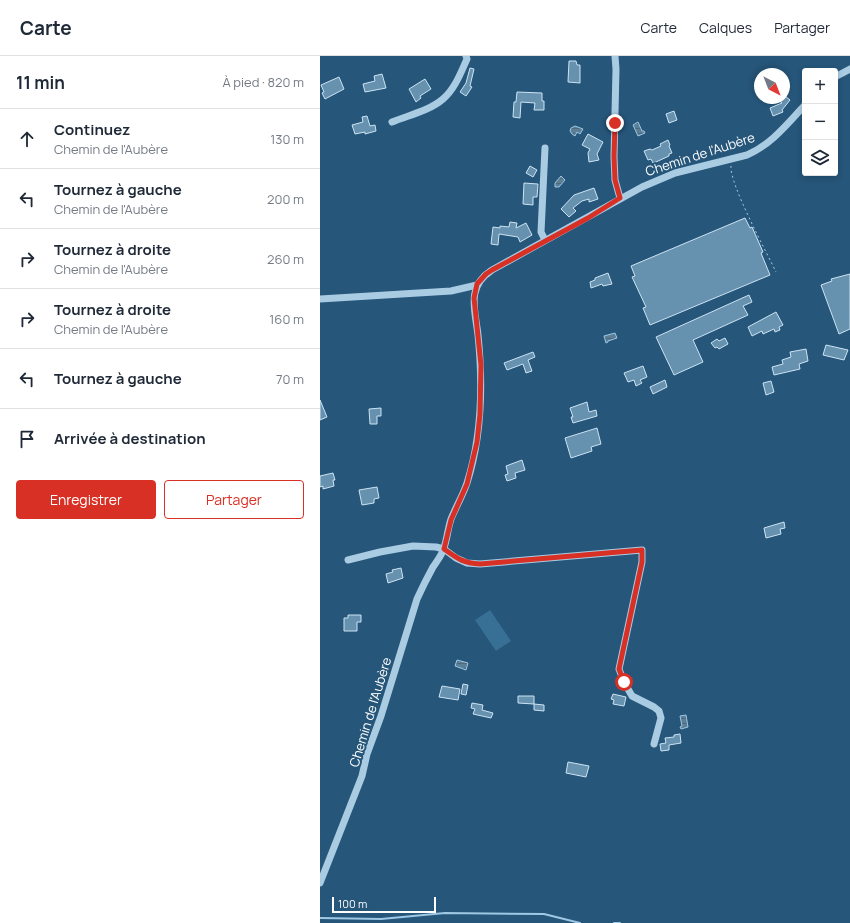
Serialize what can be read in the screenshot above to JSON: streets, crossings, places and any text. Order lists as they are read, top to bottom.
{
  "streets": {
    "street": ["Chemin de l'Aubère"]
  },
  "scale_bar": "100 m",
  "north": "bottom right",
  "page": {
    "header": "Carte",
    "nav": ["Carte", "Calques", "Partager"],
    "heading": ["11 min", "À pied · 820 m"],
    "map_buttons": ["+", "−"],
    "list": [
      ["Continuez", "Chemin de l'Aubère", "130 m"],
      ["Tournez à gauche", "Chemin de l'Aubère", "200 m"],
      ["Tournez à droite", "Chemin de l'Aubère", "260 m"],
      ["Tournez à droite", "Chemin de l'Aubère", "160 m"],
      ["Tournez à gauche", "70 m"],
      "Arrivée à destination"
    ],
    "buttons": ["Enregistrer", "Partager"],
    "scale": "100 m"
  }
}
